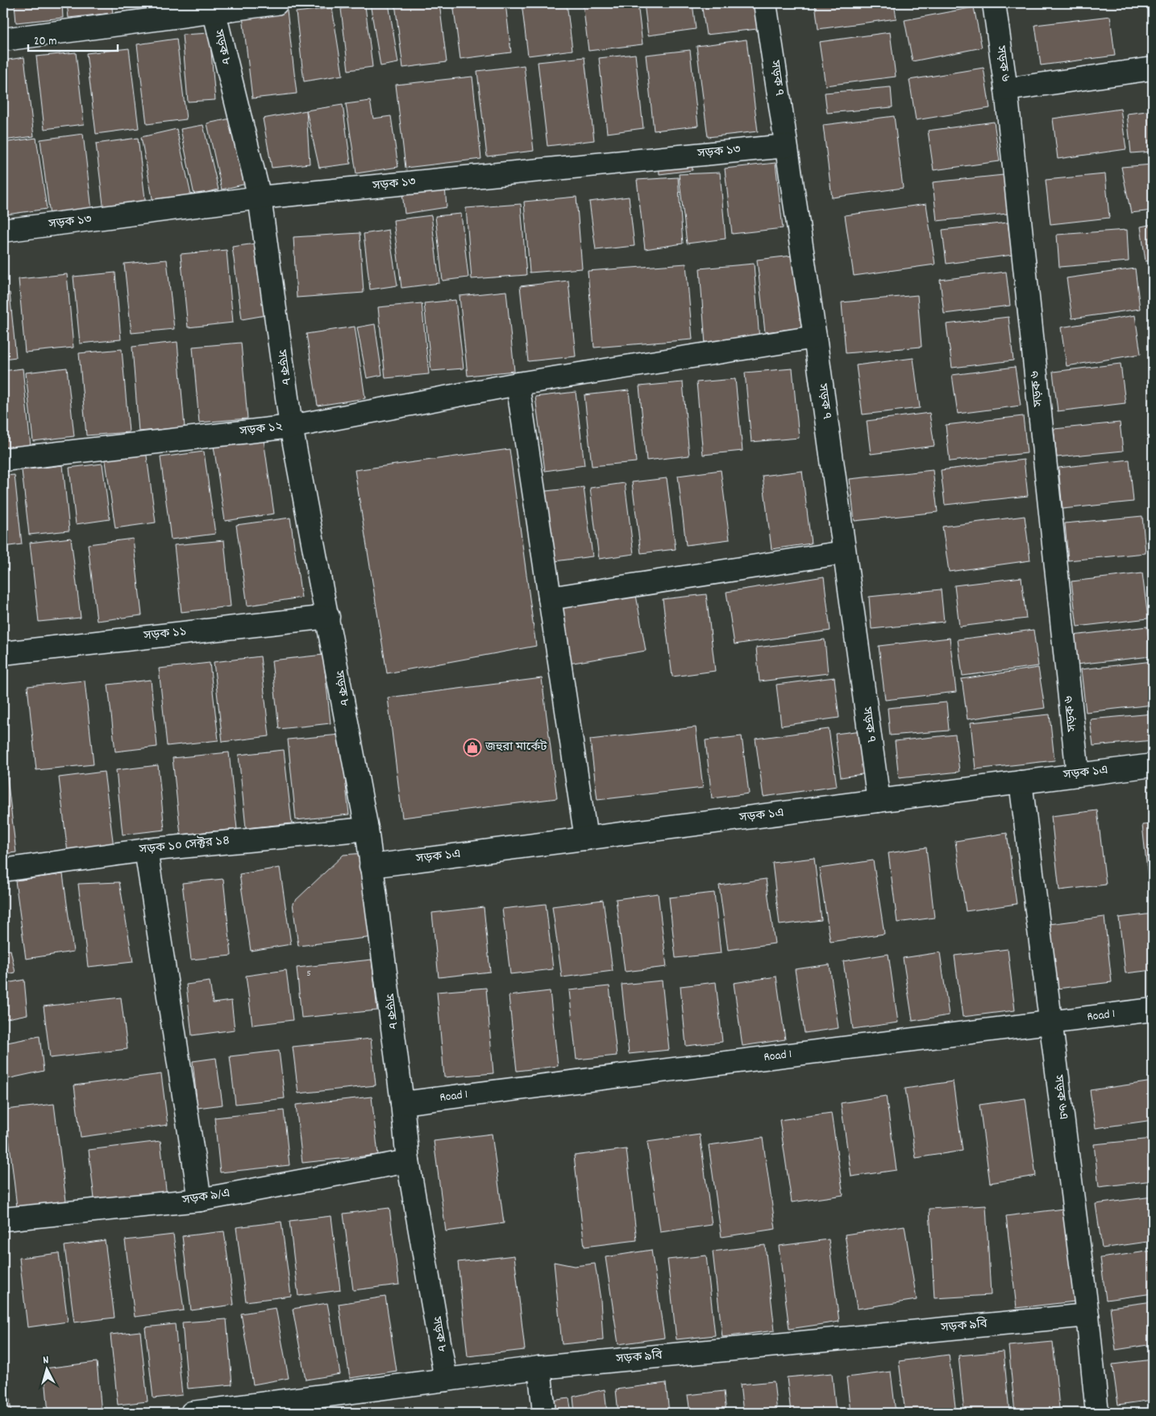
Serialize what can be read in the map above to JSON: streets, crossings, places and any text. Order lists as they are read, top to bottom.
{
  "streets": {
    "street": [
      "সড়ক ৮",
      "সড়ক ৬",
      "সড়ক ৭",
      "সড়ক ১৩",
      "সড়ক ১২",
      "সড়ক ১১",
      "সড়ক ১এ",
      "সড়ক ১০ সেক্টর ১৪",
      "Road 1",
      "সড়ক ৬এ",
      "সড়ক ৯/এ",
      "সড়ক ৯বি"
    ]
  },
  "crossings": [
    ["সড়ক ৮", "সড়ক ১৩"],
    ["সড়ক ৮", "সড়ক ১২"],
    ["সড়ক ৮", "সড়ক ১১"],
    ["সড়ক ৮", "সড়ক ১এ"],
    ["সড়ক ৮", "সড়ক ১০ সেক্টর ১৪"],
    ["সড়ক ৮", "Road 1"],
    ["সড়ক ৮", "সড়ক ৯/এ"],
    ["সড়ক ৮", "সড়ক ৯বি"],
    ["সড়ক ৬", "সড়ক ১এ"],
    ["সড়ক ৭", "সড়ক ১৩"],
    ["সড়ক ৭", "সড়ক ১২"],
    ["সড়ক ৭", "সড়ক ১এ"],
    ["সড়ক ১এ", "সড়ক ৬এ"],
    ["Road 1", "সড়ক ৬এ"],
    ["সড়ক ৬এ", "সড়ক ৯বি"]
  ],
  "places": {
    "shop": ["জহুরা মার্কেট"]
  },
  "house_numbers": ["5"],
  "scale_bar": "20 m",
  "north": "top"
}
